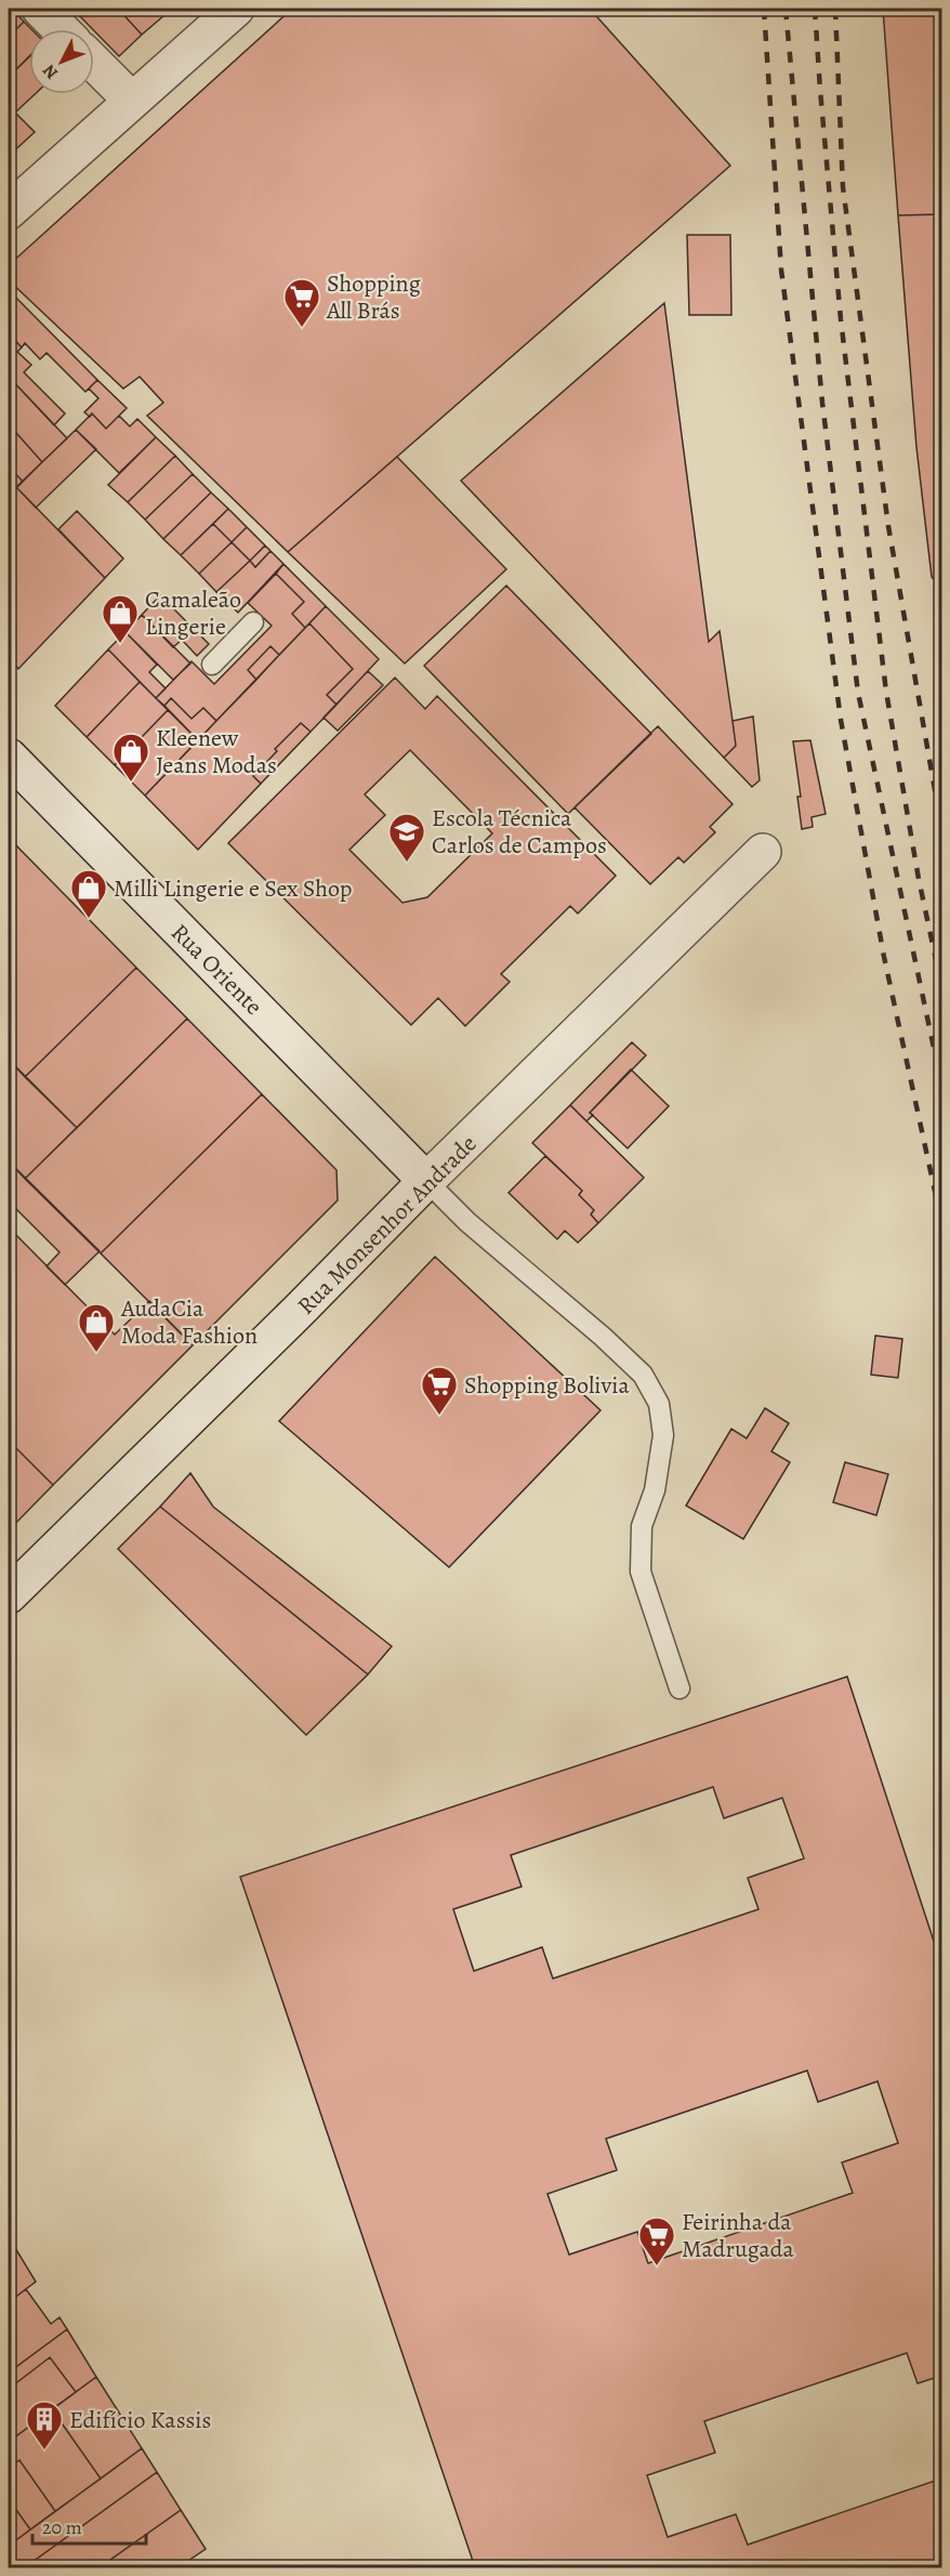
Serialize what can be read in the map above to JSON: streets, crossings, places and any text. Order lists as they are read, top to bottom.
{
  "streets": {
    "main road": ["Rua Oriente", "Rua Monsenhor Andrade"]
  },
  "crossings": [
    ["Rua Oriente", "Rua Monsenhor Andrade"]
  ],
  "places": {
    "supermarket": ["Shopping All Brás", "Shopping Bolivia", "Feirinha da Madrugada"],
    "shop": [
      "Camaleão Lingerie",
      "Kleenew Jeans Modas",
      "Milli Lingerie e Sex Shop",
      "AudaCia Moda Fashion"
    ],
    "school or university": ["Escola Técnica Carlos de Campos"],
    "building": ["Edifício Kassis"]
  },
  "scale_bar": "20 m",
  "north": "bottom left"
}
